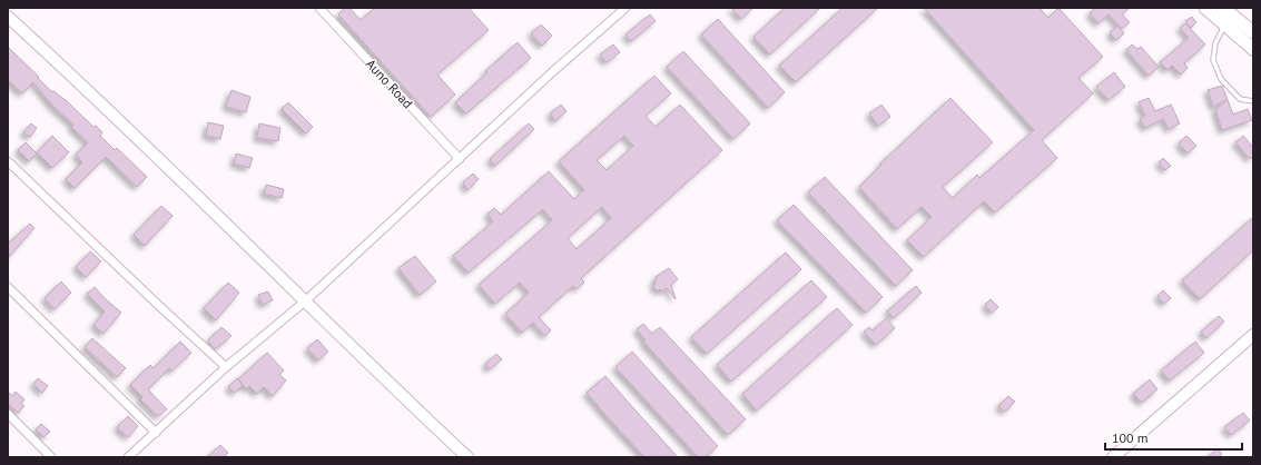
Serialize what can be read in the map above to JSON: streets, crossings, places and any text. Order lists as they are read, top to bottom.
{
  "streets": {
    "street": ["Auno Road"]
  },
  "scale_bar": "100 m"
}
